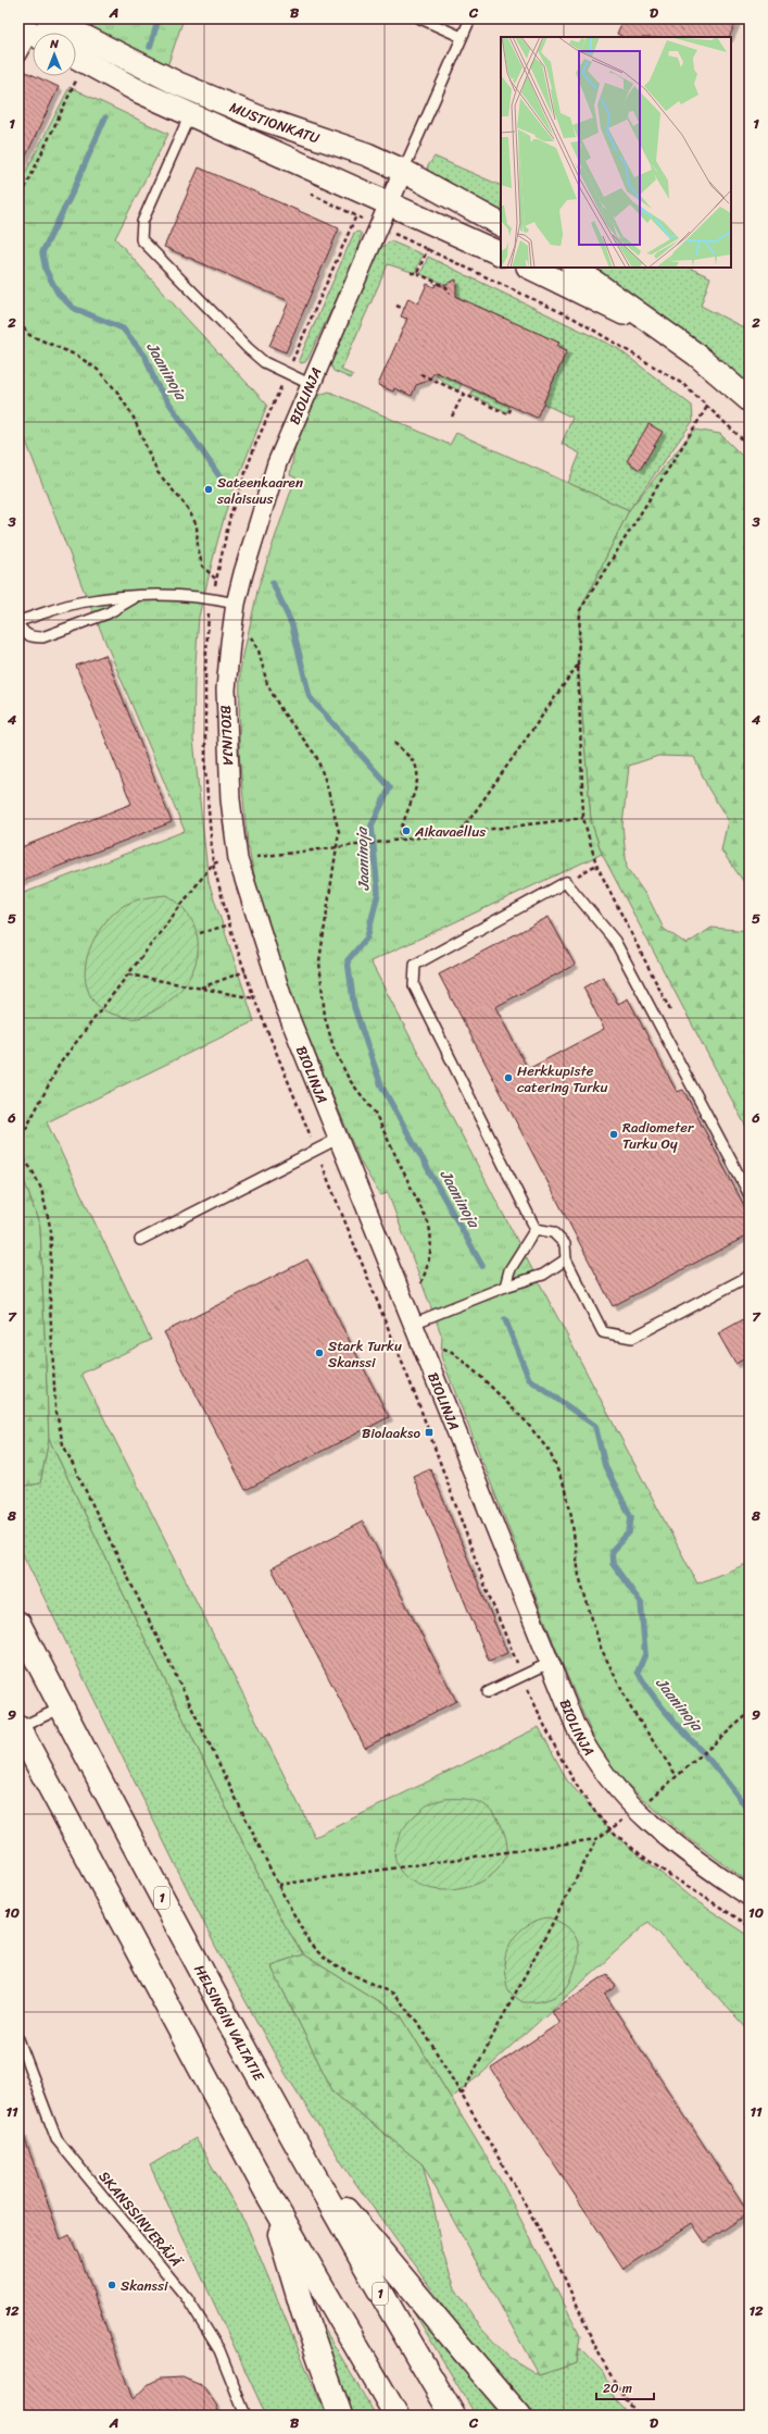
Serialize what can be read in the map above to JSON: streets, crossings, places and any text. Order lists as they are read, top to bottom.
{
  "streets": {
    "highway": ["1", "HELSINGIN VALTATIE"],
    "street": ["MUSTIONKATU", "BIOLINJA"],
    "lane": ["SKANSSINVERÄJÄ"]
  },
  "crossings": [
    ["MUSTIONKATU", "BIOLINJA"]
  ],
  "water": ["Jaaninoja"],
  "places": {
    "other": [
      "Sateenkaaren salaisuus",
      "Aikavaellus",
      "Herkkupiste catering Turku",
      "Radiometer Turku Oy",
      "Stark Turku Skanssi",
      "Skanssi"
    ],
    "transit": ["Biolaakso"]
  },
  "scale_bar": "20 m",
  "north": "top",
  "grid": {
    "columns": [
      "A",
      "B",
      "C",
      "D"
    ],
    "rows": [
      "1",
      "2",
      "3",
      "4",
      "5",
      "6",
      "7",
      "8",
      "9",
      "10",
      "11",
      "12"
    ]
  }
}
